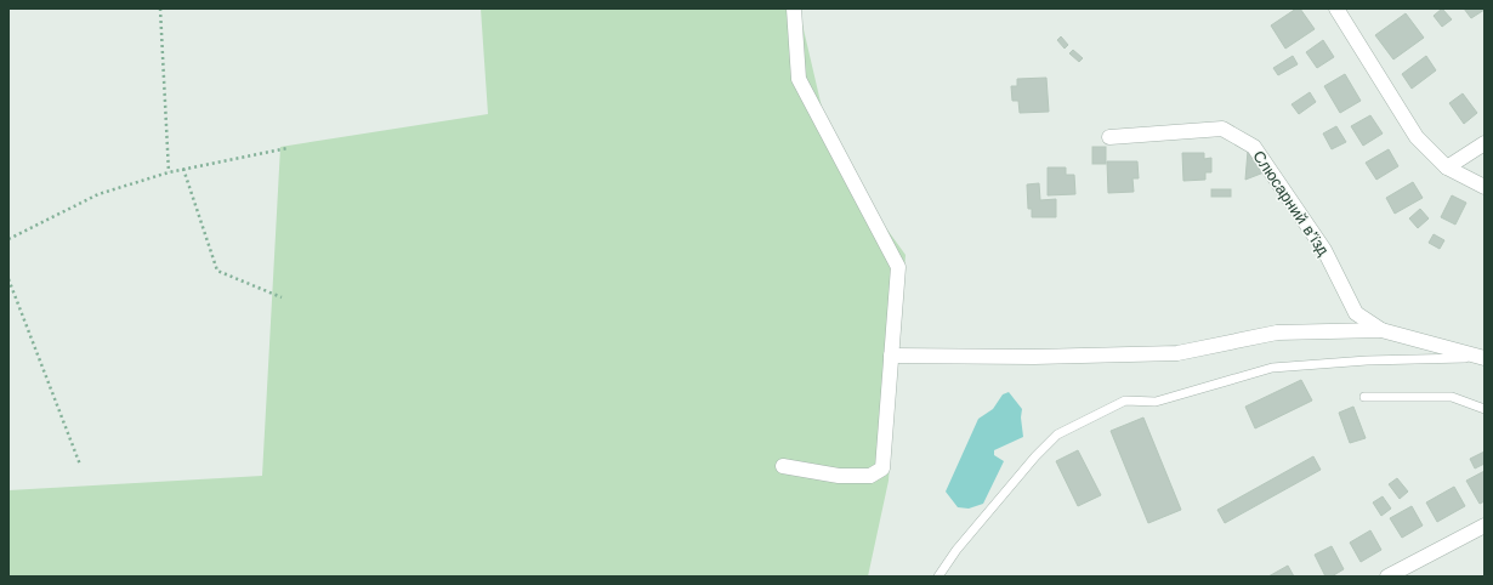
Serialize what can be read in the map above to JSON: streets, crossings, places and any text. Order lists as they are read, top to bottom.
{
  "streets": {
    "street": ["Слюсарний в’їзд"]
  }
}
